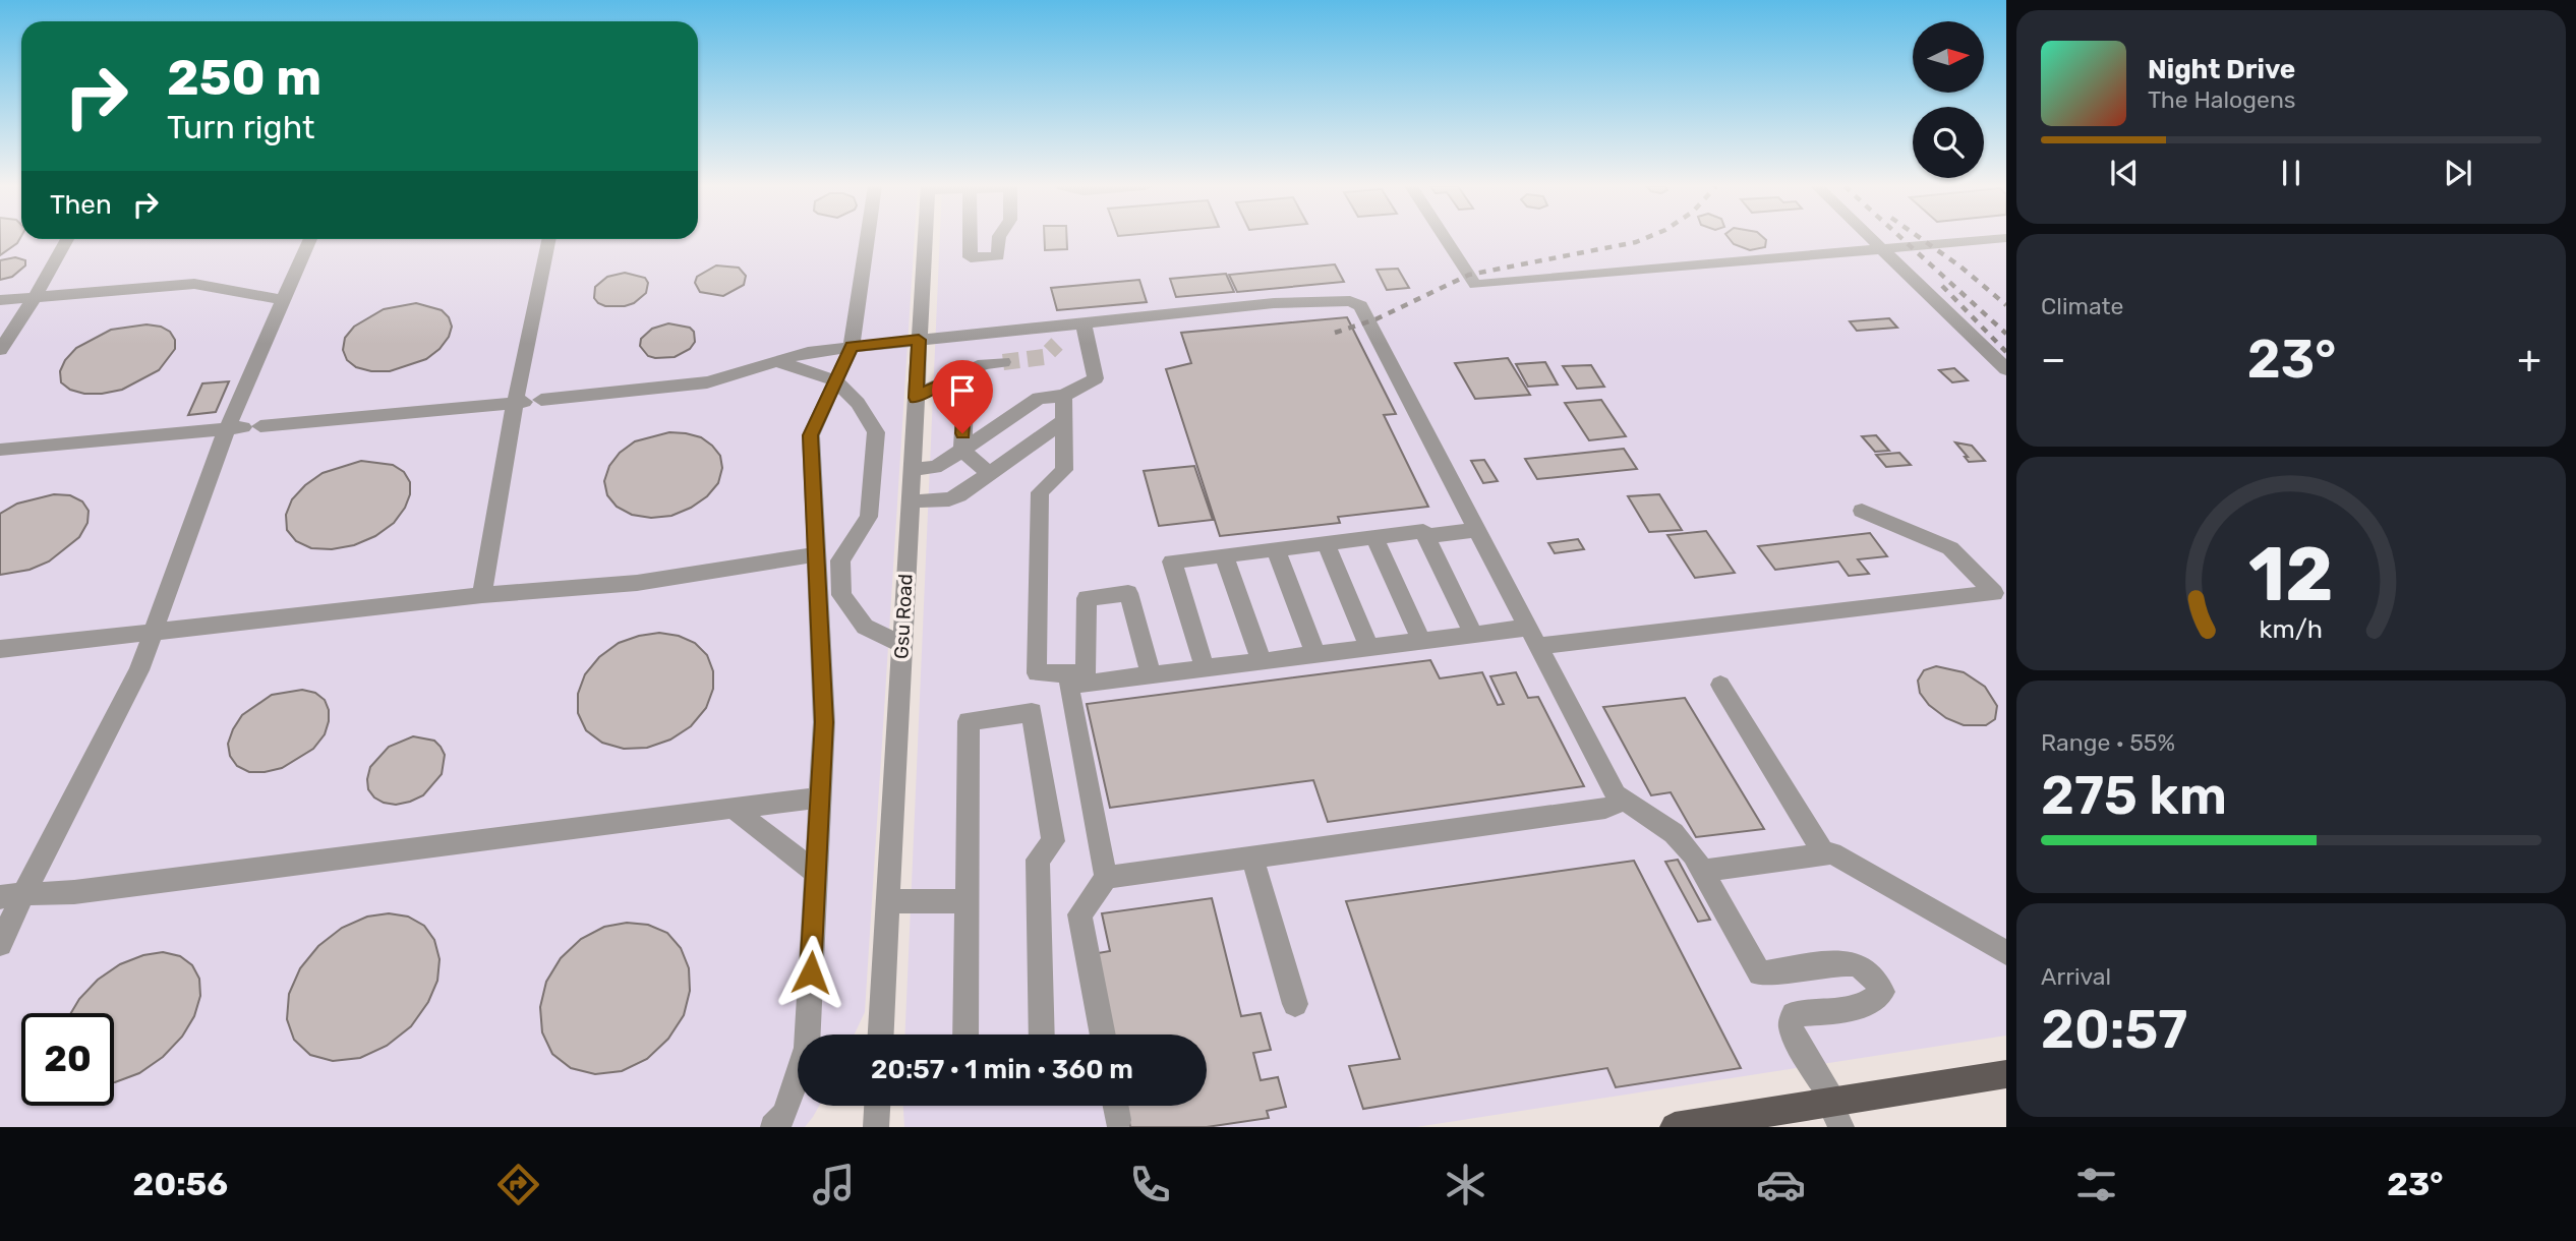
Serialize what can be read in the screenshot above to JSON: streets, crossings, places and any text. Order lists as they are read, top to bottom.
{
  "streets": {
    "street": ["Gsu Road"]
  },
  "north": "right",
  "page": {
    "turn": ["250 m", "Turn right"],
    "song": ["Night Drive", "The Halogens"],
    "then": "Then",
    "tile": [
      "Climate",
      ["Range · 55%", "275 km"],
      ["Arrival", "20:57"]
    ],
    "heat": ["−", "23°", "+"],
    "limit": "20",
    "trip": "20:57 · 1 min · 360 m",
    "tabs": ["20:56", "23°"],
    "gauge": ["12", "km/h"]
  }
}
